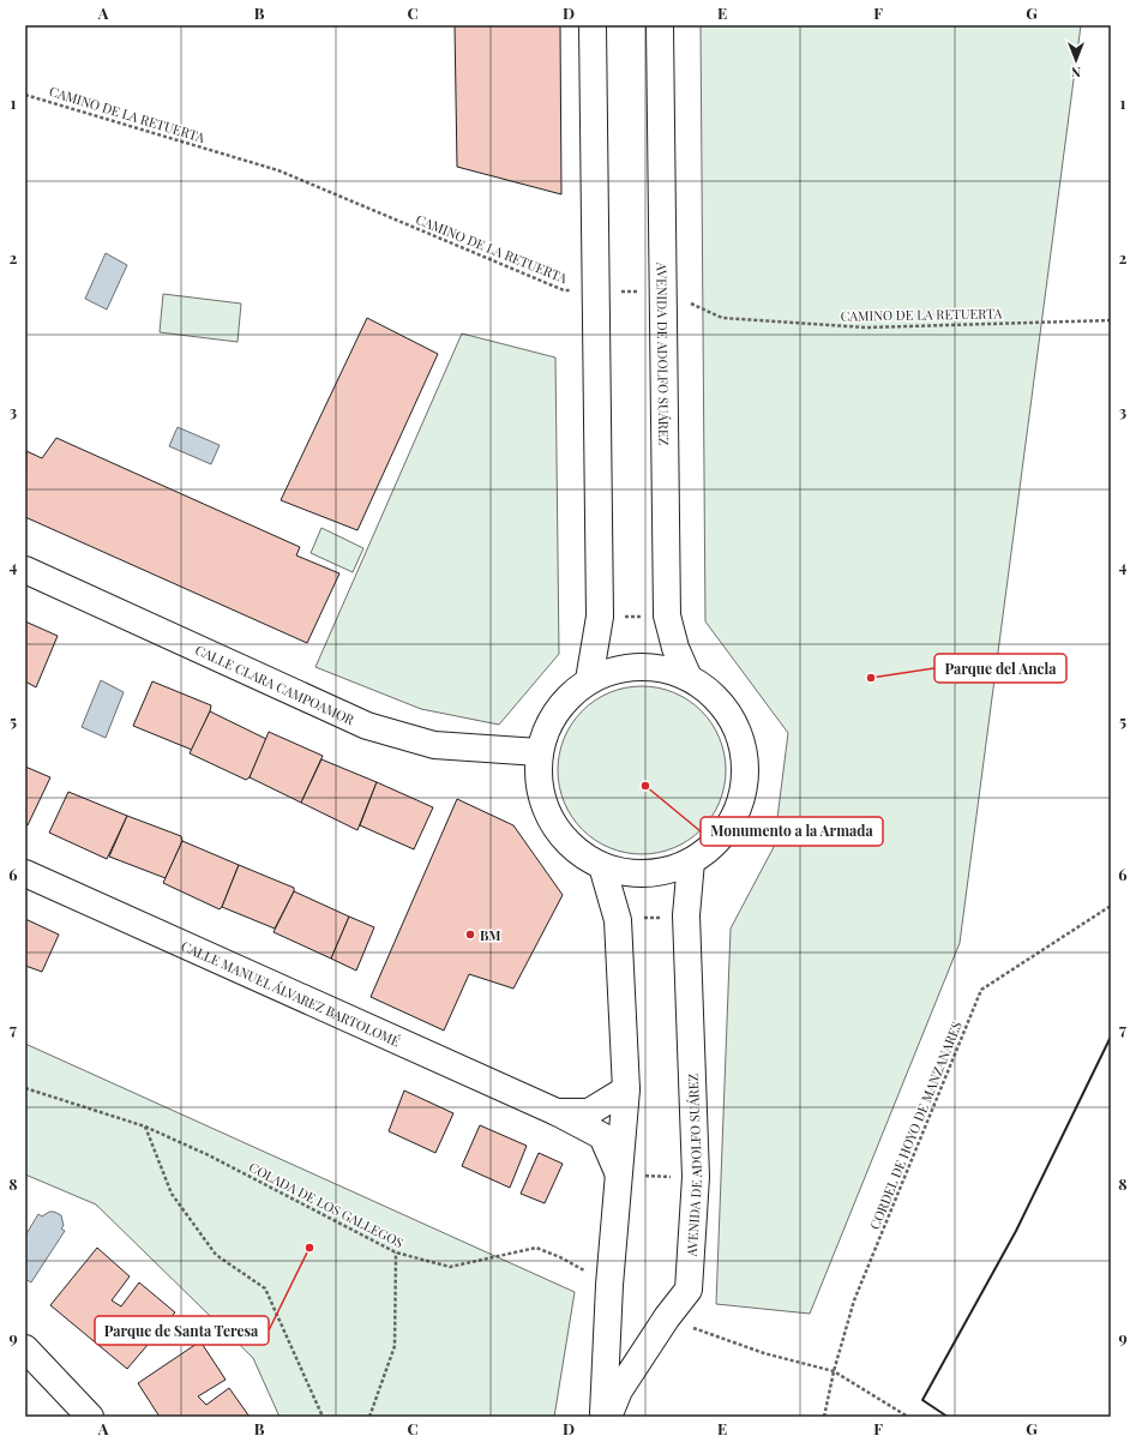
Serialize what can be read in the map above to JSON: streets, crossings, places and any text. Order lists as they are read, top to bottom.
{
  "streets": {
    "street": ["AVENIDA DE ADOLFO SUÁREZ", "CALLE CLARA CAMPOAMOR", "CALLE MANUEL ÁLVAREZ BARTOLOMÉ"],
    "path": ["CAMINO DE LA RETUERTA", "CORDEL DE HOYO DE MANZANARES", "COLADA DE LOS GALLEGOS"]
  },
  "crossings": [
    ["CAMINO DE LA RETUERTA", "AVENIDA DE ADOLFO SUÁREZ"]
  ],
  "places": [
    "Parque del Ancla",
    "Monumento a la Armada",
    "BM",
    "Parque de Santa Teresa"
  ],
  "north": "bottom",
  "grid": {
    "columns": [
      "A",
      "B",
      "C",
      "D",
      "E",
      "F",
      "G"
    ],
    "rows": [
      "1",
      "2",
      "3",
      "4",
      "5",
      "6",
      "7",
      "8",
      "9"
    ]
  }
}
